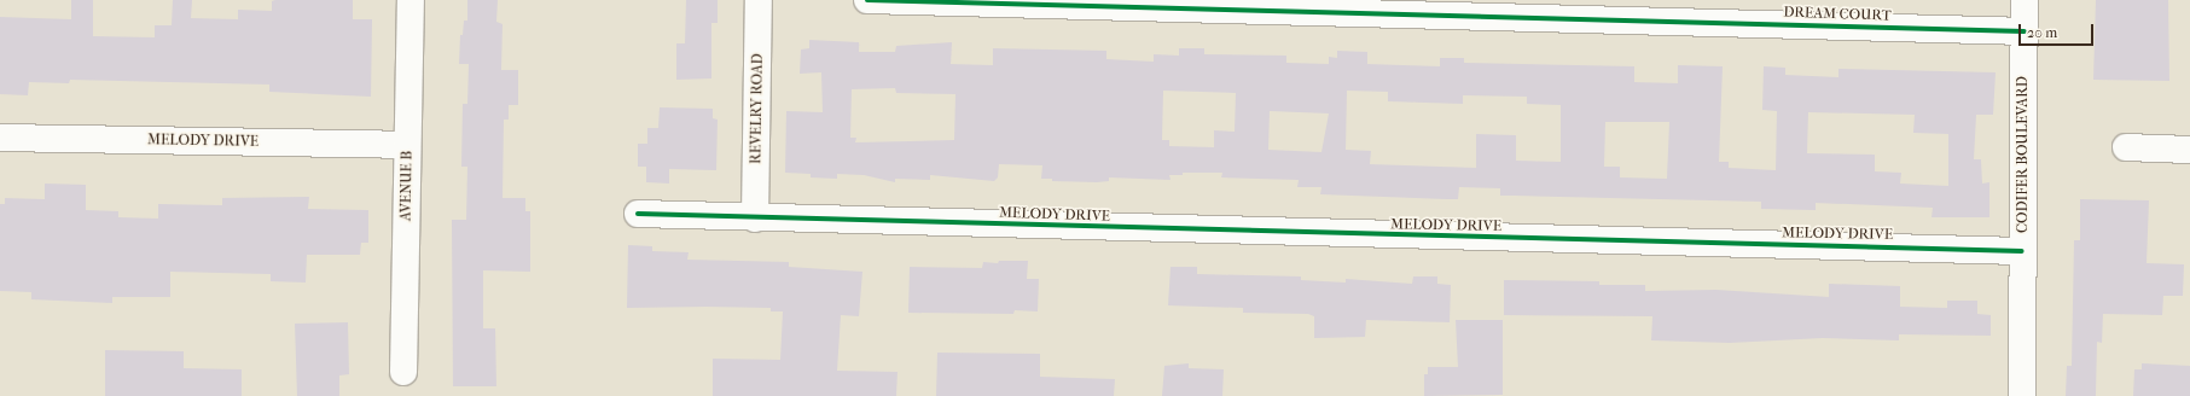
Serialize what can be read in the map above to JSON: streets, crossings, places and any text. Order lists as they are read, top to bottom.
{
  "streets": {
    "street": [
      "DREAM COURT",
      "REVELRY ROAD",
      "MELODY DRIVE",
      "CODIFER BOULEVARD",
      "AVENUE B"
    ]
  },
  "crossings": [
    ["DREAM COURT", "CODIFER BOULEVARD"],
    ["REVELRY ROAD", "MELODY DRIVE"],
    ["MELODY DRIVE", "CODIFER BOULEVARD"],
    ["MELODY DRIVE", "AVENUE B"]
  ],
  "scale_bar": "20 m"
}
